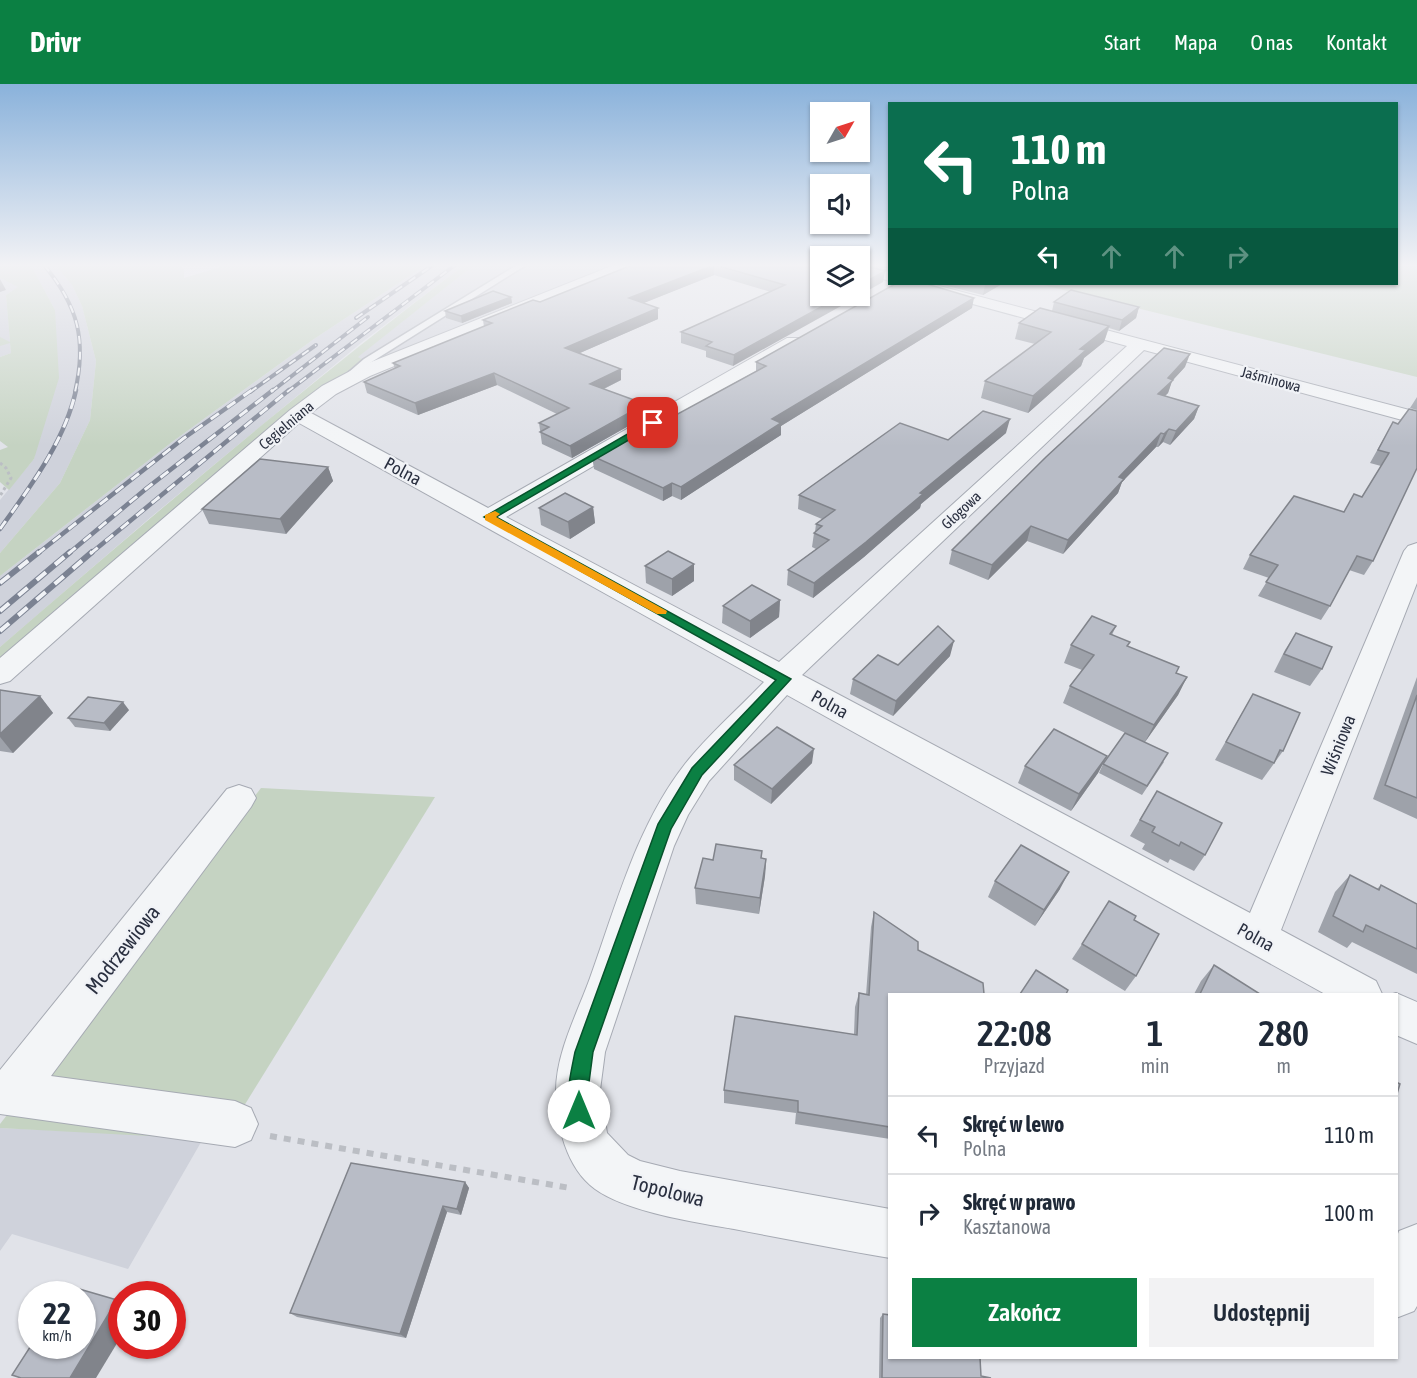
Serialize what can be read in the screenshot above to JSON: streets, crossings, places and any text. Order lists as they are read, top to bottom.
{
  "streets": {
    "street": [
      "Jaśminowa",
      "Cegielniana",
      "Polna",
      "Głogowa",
      "Wiśniowa",
      "Modrzewiowa",
      "Topolowa"
    ]
  },
  "crossings": [
    ["Jaśminowa", "Głogowa"],
    ["Cegielniana", "Polna"],
    ["Polna", "Głogowa"],
    ["Polna", "Wiśniowa"],
    ["Polna", "Topolowa"],
    ["Głogowa", "Topolowa"]
  ],
  "north": "top right",
  "page": {
    "header": "Drivr",
    "nav": [
      "Start",
      "Mapa",
      "O nas",
      "Kontakt"
    ],
    "turn": ["110 m", "Polna"],
    "eta": [
      "22:08",
      "Przyjazd",
      "1",
      "min",
      "280",
      "m"
    ],
    "list": [
      {
        "name": "Skręć w lewo",
        "note": "Polna",
        "value": "110 m"
      },
      {
        "name": "Skręć w prawo",
        "note": "Kasztanowa",
        "value": "100 m"
      }
    ],
    "buttons": ["Zakończ", "Udostępnij"],
    "speed": "22 km/h",
    "limit": "30"
  }
}
